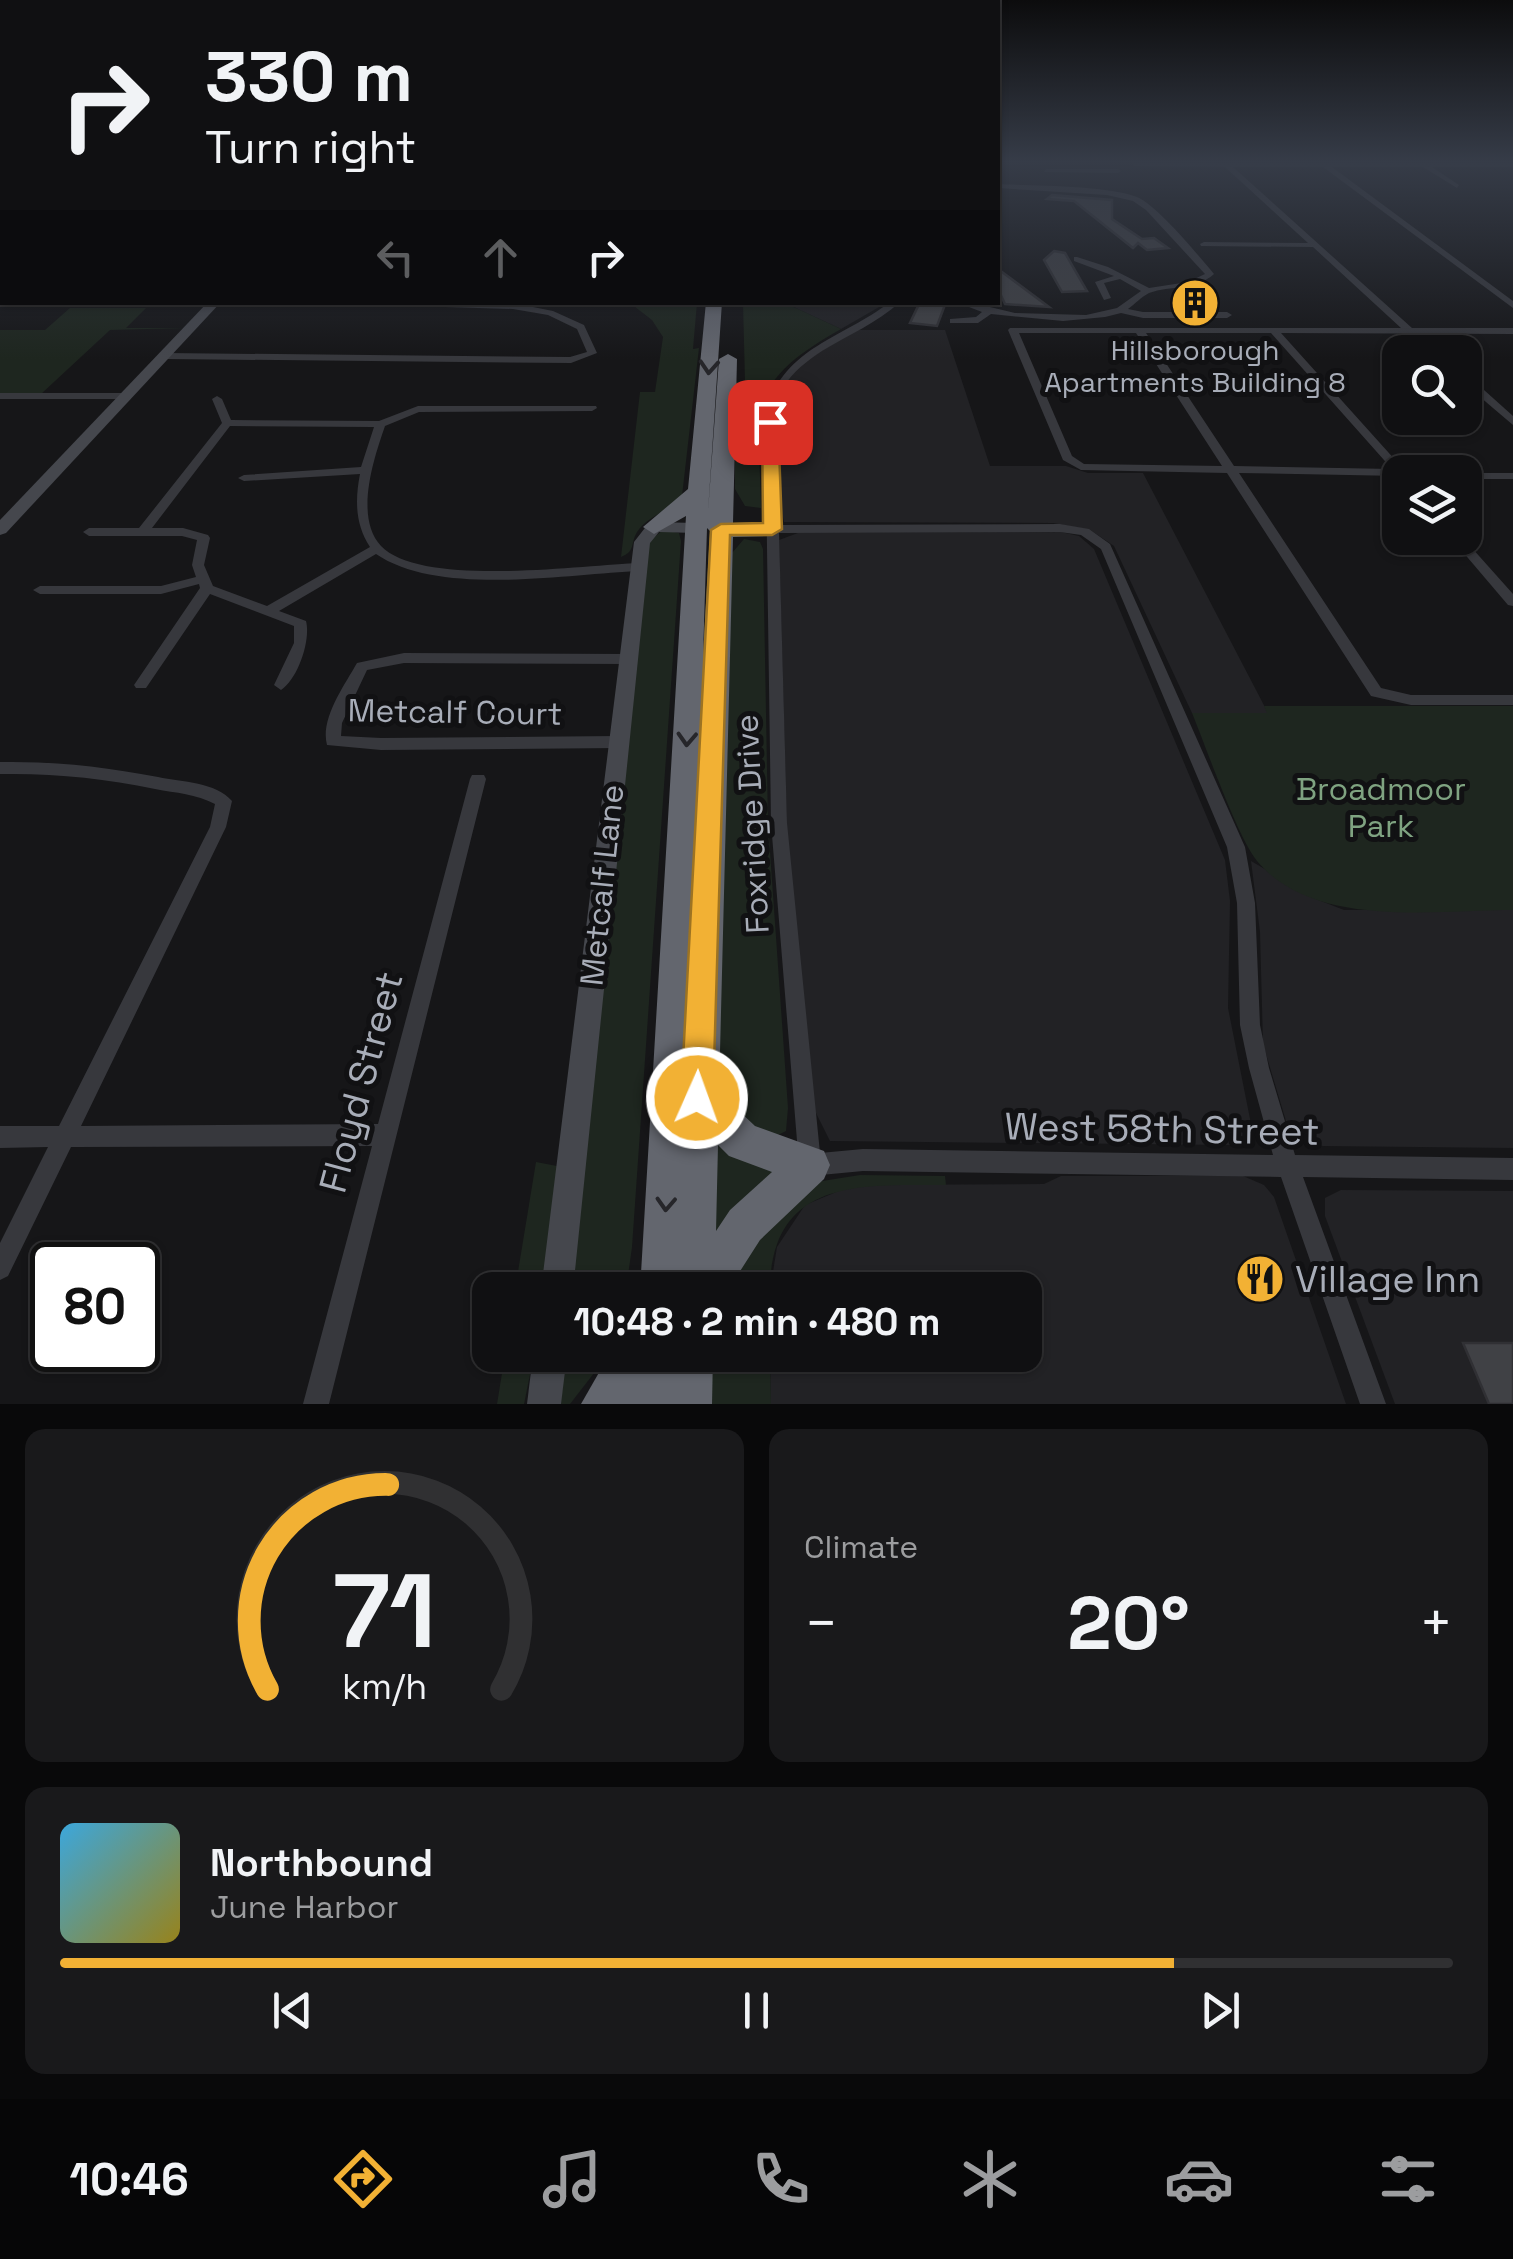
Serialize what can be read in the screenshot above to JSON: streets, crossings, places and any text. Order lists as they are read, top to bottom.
{
  "streets": {
    "street": [
      "Metcalf Court",
      "Foxridge Drive",
      "Metcalf Lane",
      "Floyd Street",
      "West 58th Street"
    ]
  },
  "crossings": [
    ["Metcalf Court", "Metcalf Lane"],
    ["Foxridge Drive", "West 58th Street"]
  ],
  "parks": ["Broadmoor Park"],
  "places": {
    "building": ["Hillsborough Apartments Building 8"],
    "restaurant": ["Village Inn"]
  },
  "page": {
    "turn": ["330 m", "Turn right"],
    "limit": "80",
    "trip": "10:48 · 2 min · 480 m",
    "tile": "Climate",
    "heat": ["−", "20°", "+"],
    "song": ["Northbound", "June Harbor"],
    "tabs": "10:46",
    "gauge": ["71", "km/h"]
  }
}
